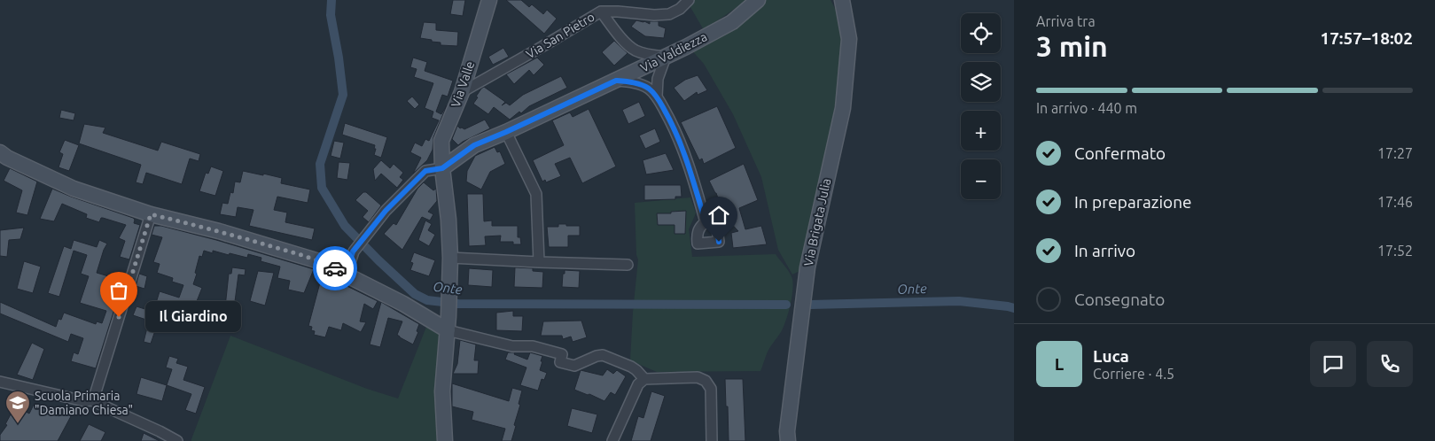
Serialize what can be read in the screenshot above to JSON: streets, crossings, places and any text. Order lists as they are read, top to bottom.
{
  "streets": {
    "street": [
      "Via San Pietro",
      "Via Valdiezza",
      "Via Valle",
      "Via Brigata Julia"
    ]
  },
  "crossings": [
    ["Via San Pietro", "Via Valle"],
    ["Via Valdiezza", "Via Valle"]
  ],
  "water": ["Onte"],
  "places": {
    "other": ["Il Giardino"],
    "school or university": ["Scuola Primaria \"Damiano Chiesa\""]
  },
  "page": {
    "heading": ["3 min", "Arriva tra", "17:57–18:02"],
    "panel": ["Luca", "Corriere · 4.5"],
    "map_buttons": ["+", "−"],
    "bar": "In arrivo · 440 m",
    "list": [
      ["Confermato", "17:27"],
      ["In preparazione", "17:46"],
      ["In arrivo", "17:52"],
      "Consegnato"
    ],
    "bubble": "Il Giardino",
    "round": "L"
  }
}
